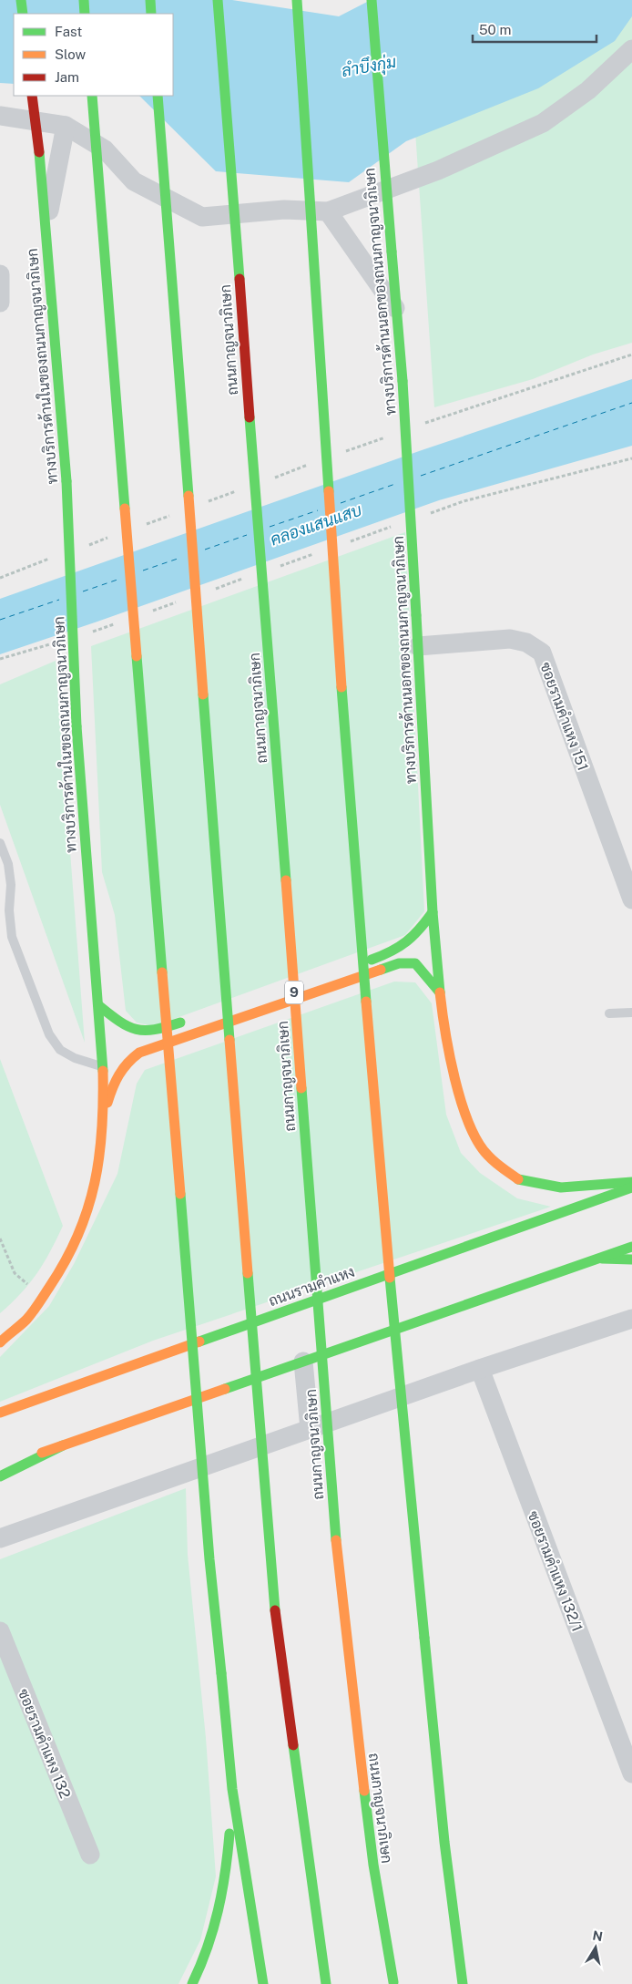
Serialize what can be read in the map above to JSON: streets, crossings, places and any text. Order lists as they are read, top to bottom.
{
  "streets": {
    "main road": [
      "ทางบริการด้านนอกของถนนกาญจนาภิเษก",
      "ถนนกาญจนาภิเษก",
      "ทางบริการด้านในของถนนกาญจนาภิเษก",
      "9",
      "ถนนรามคำแหง"
    ],
    "street": ["ซอยรามคำแหง 151", "ซอยรามคำแหง 132/1", "ซอยรามคำแหง 132"]
  },
  "crossings": [
    ["ทางบริการด้านนอกของถนนกาญจนาภิเษก", "ซอยรามคำแหง 151"]
  ],
  "water": ["ลำบึงกุ่ม", "คลองแสนแสบ"],
  "legend": ["Fast", "Slow", "Jam"],
  "scale_bar": "50 m",
  "north": "top"
}
